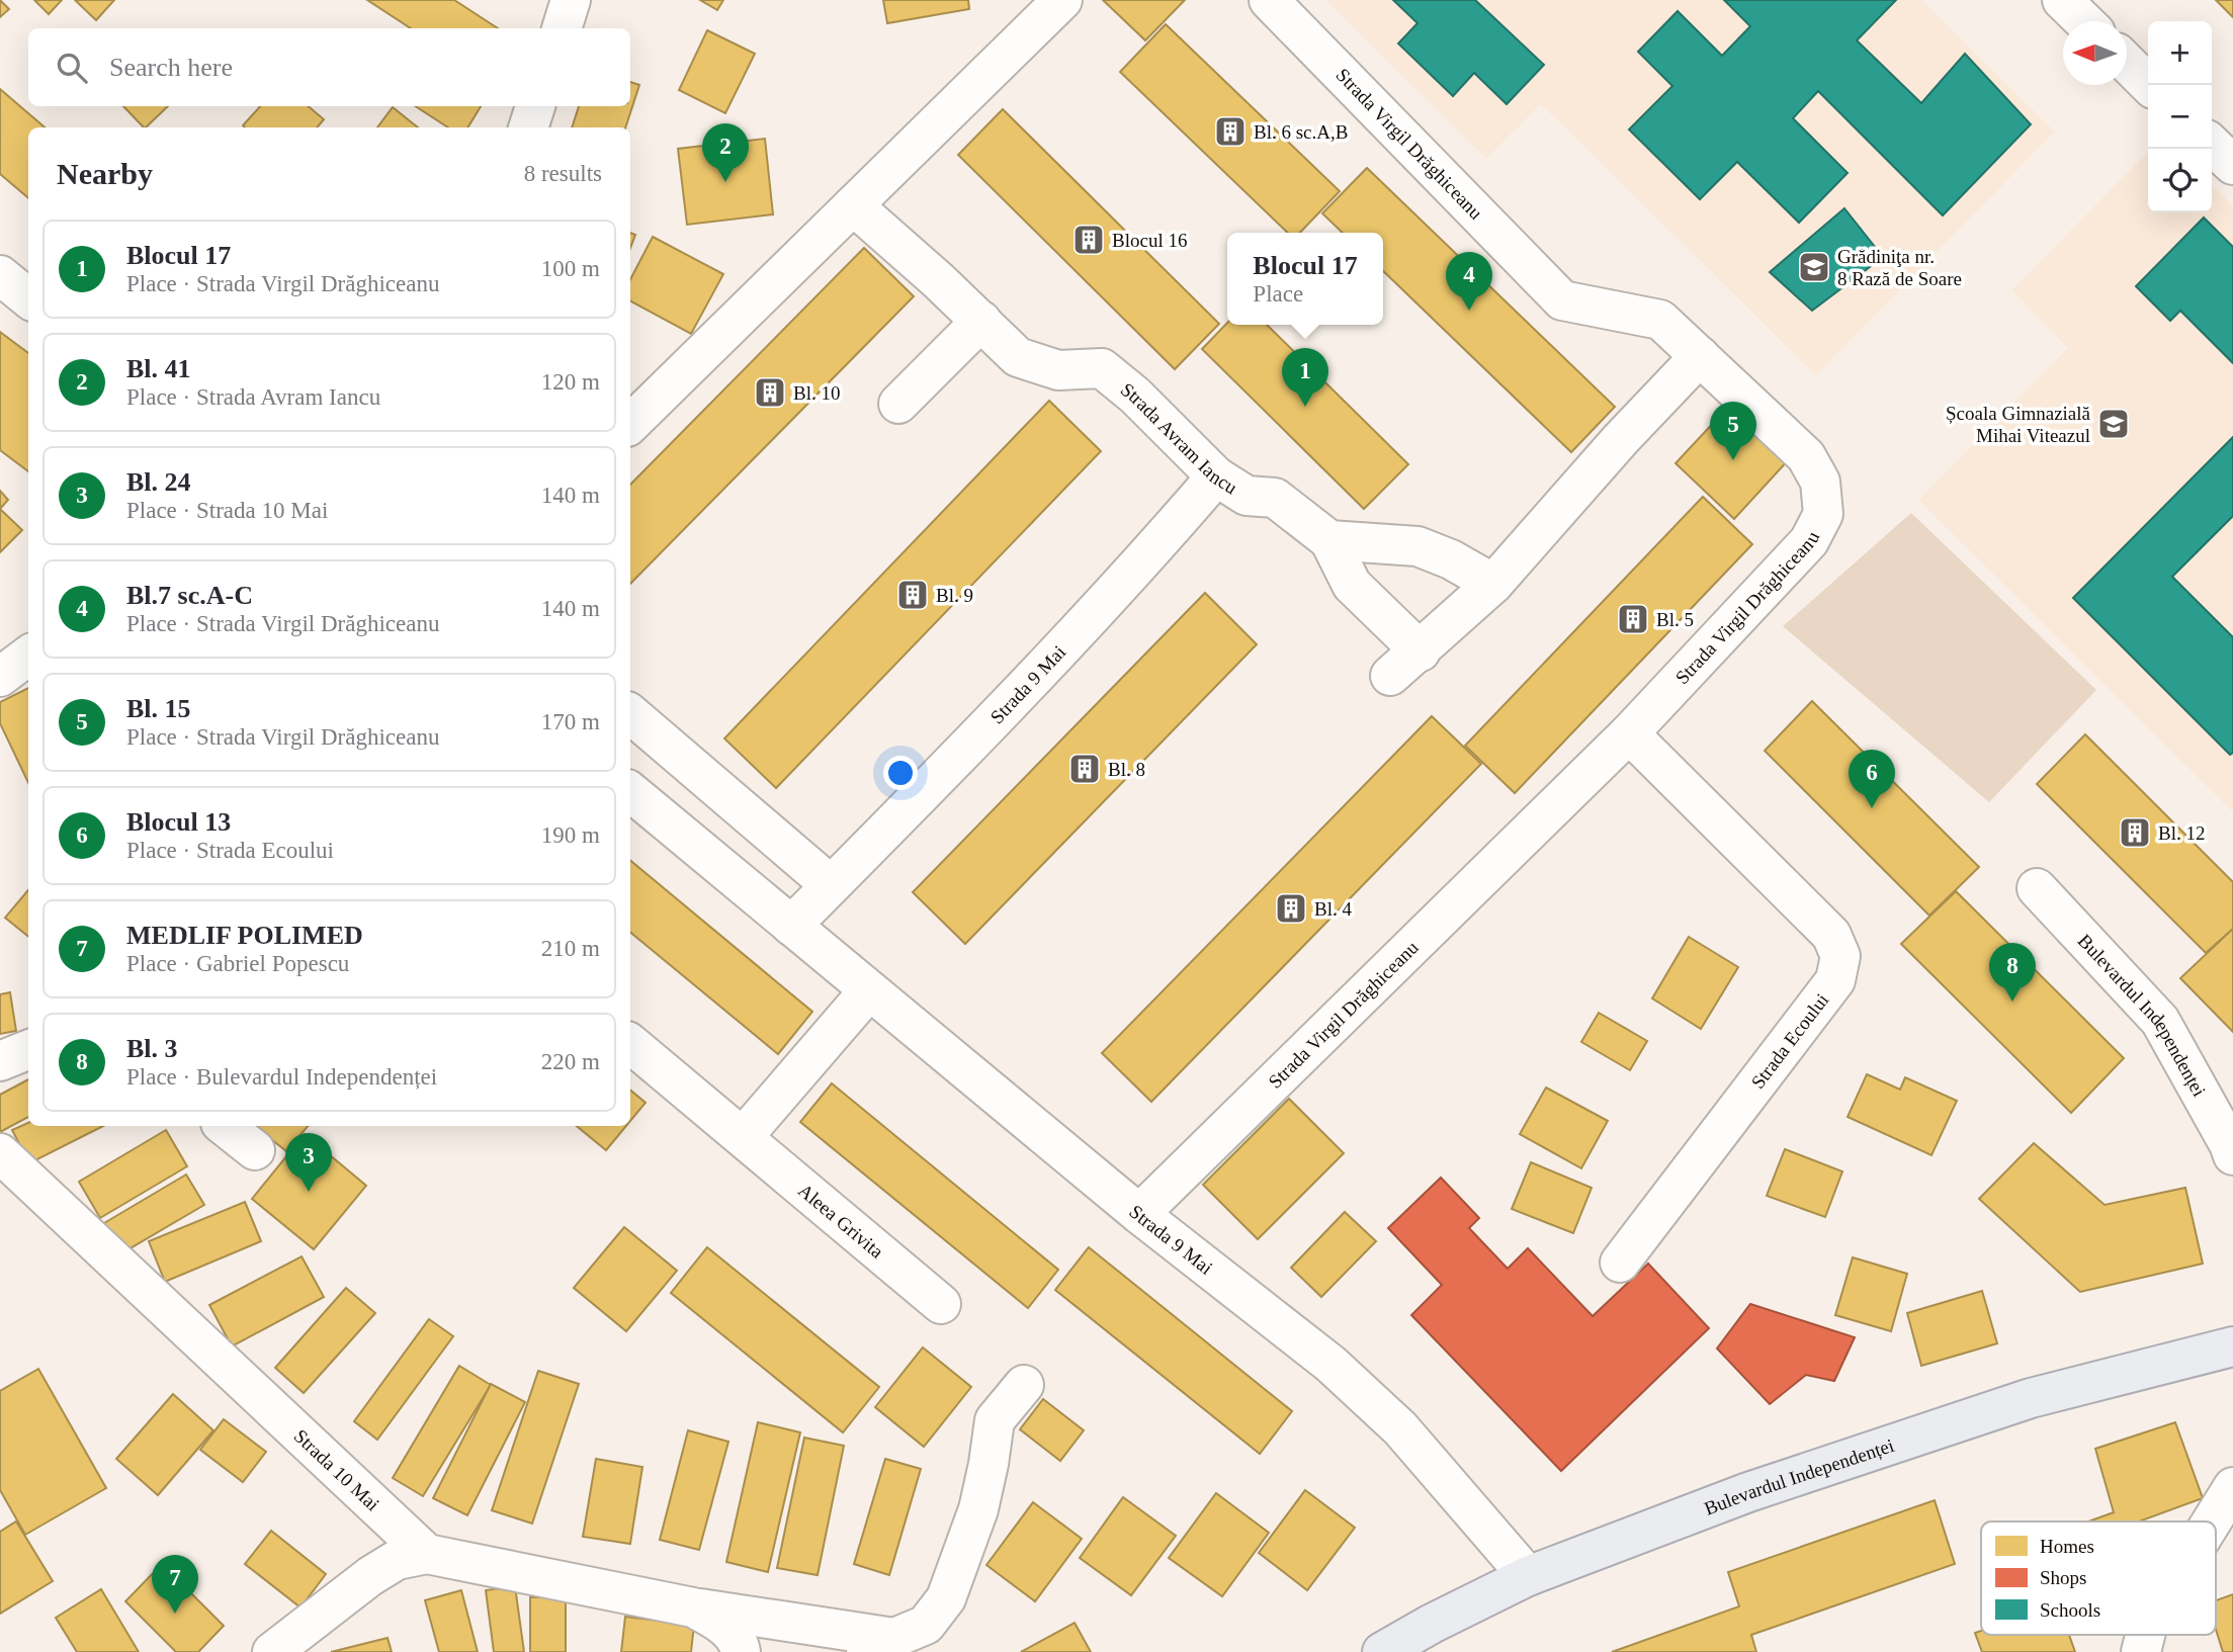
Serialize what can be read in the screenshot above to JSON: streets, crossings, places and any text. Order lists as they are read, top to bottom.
{
  "streets": {
    "main road": ["Bulevardul Independenței"],
    "street": [
      "Strada Virgil Drăghiceanu",
      "Strada Avram Iancu",
      "Strada 9 Mai",
      "Strada Ecoului",
      "Aleea Grivita",
      "Strada 10 Mai"
    ]
  },
  "crossings": [
    ["Strada Virgil Drăghiceanu", "Strada 9 Mai"],
    ["Strada Virgil Drăghiceanu", "Strada Ecoului"],
    ["Strada Avram Iancu", "Strada 9 Mai"],
    ["Strada 9 Mai", "Bulevardul Independenței"]
  ],
  "places": {
    "building": [
      "Bl. 6 sc.A,B",
      "Blocul 16",
      "Bl. 10",
      "Bl. 9",
      "Bl. 5",
      "Bl. 8",
      "Bl. 12",
      "Bl. 4"
    ],
    "school or university": ["Grădiniţa nr. 8 Rază de Soare", "Școala Gimnazială Mihai Viteazul"]
  },
  "legend": ["Homes", "Shops", "Schools"],
  "north": "left",
  "page": {
    "map_buttons": ["+", "−"],
    "search": "Search here",
    "pins": [
      "2",
      "4",
      "1",
      "5",
      "6",
      "8",
      "3",
      "7"
    ],
    "heading": ["Nearby", "8 results"],
    "list": [
      {
        "mark": "1",
        "name": "Blocul 17",
        "note": "Place · Strada Virgil Drăghiceanu",
        "value": "100 m"
      },
      {
        "mark": "2",
        "name": "Bl. 41",
        "note": "Place · Strada Avram Iancu",
        "value": "120 m"
      },
      {
        "mark": "3",
        "name": "Bl. 24",
        "note": "Place · Strada 10 Mai",
        "value": "140 m"
      },
      {
        "mark": "4",
        "name": "Bl.7 sc.A-C",
        "note": "Place · Strada Virgil Drăghiceanu",
        "value": "140 m"
      },
      {
        "mark": "5",
        "name": "Bl. 15",
        "note": "Place · Strada Virgil Drăghiceanu",
        "value": "170 m"
      },
      {
        "mark": "6",
        "name": "Blocul 13",
        "note": "Place · Strada Ecoului",
        "value": "190 m"
      },
      {
        "mark": "7",
        "name": "MEDLIF POLIMED",
        "note": "Place · Gabriel Popescu",
        "value": "210 m"
      },
      {
        "mark": "8",
        "name": "Bl. 3",
        "note": "Place · Bulevardul Independenței",
        "value": "220 m"
      }
    ],
    "popup": ["Blocul 17", "Place"]
  }
}
